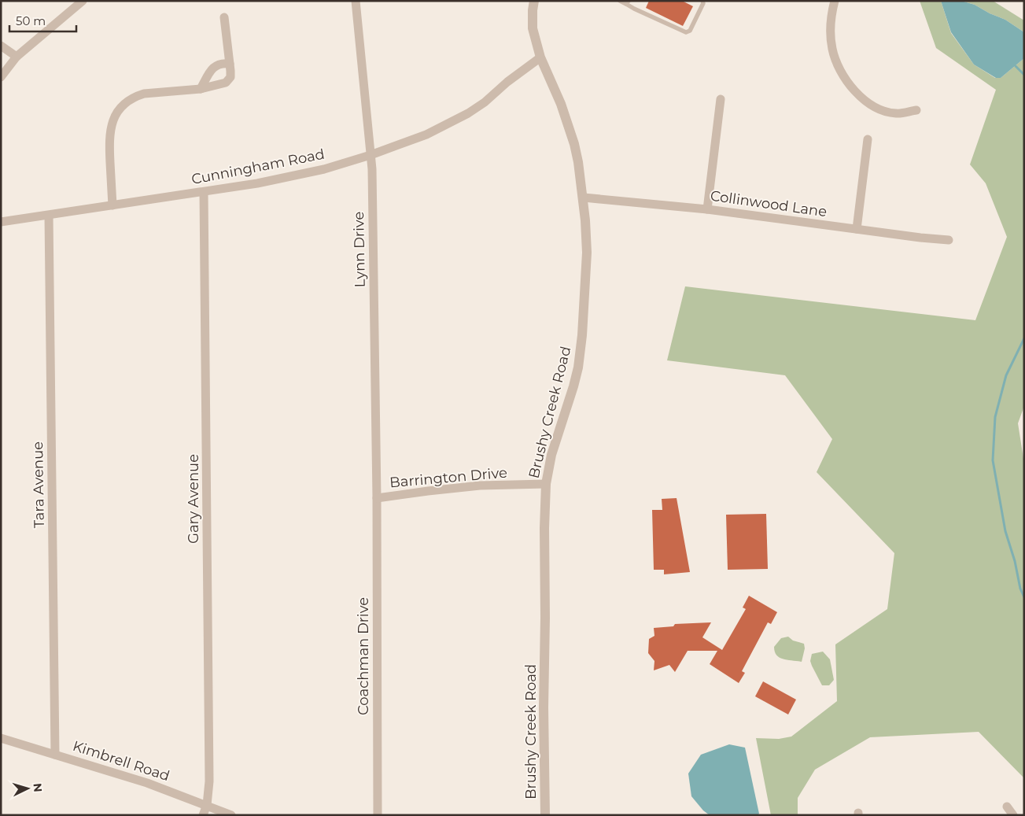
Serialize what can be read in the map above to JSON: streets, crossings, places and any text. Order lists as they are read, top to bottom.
{
  "streets": {
    "street": [
      "Cunningham Road",
      "Collinwood Lane",
      "Lynn Drive",
      "Brushy Creek Road",
      "Barrington Drive",
      "Tara Avenue",
      "Gary Avenue",
      "Coachman Drive",
      "Kimbrell Road"
    ]
  },
  "crossings": [
    ["Cunningham Road", "Lynn Drive"],
    ["Cunningham Road", "Brushy Creek Road"],
    ["Cunningham Road", "Tara Avenue"],
    ["Cunningham Road", "Gary Avenue"],
    ["Collinwood Lane", "Brushy Creek Road"],
    ["Lynn Drive", "Barrington Drive"],
    ["Lynn Drive", "Coachman Drive"],
    ["Brushy Creek Road", "Barrington Drive"],
    ["Barrington Drive", "Coachman Drive"],
    ["Tara Avenue", "Kimbrell Road"],
    ["Gary Avenue", "Kimbrell Road"]
  ],
  "scale_bar": "50 m",
  "north": "right"
}
